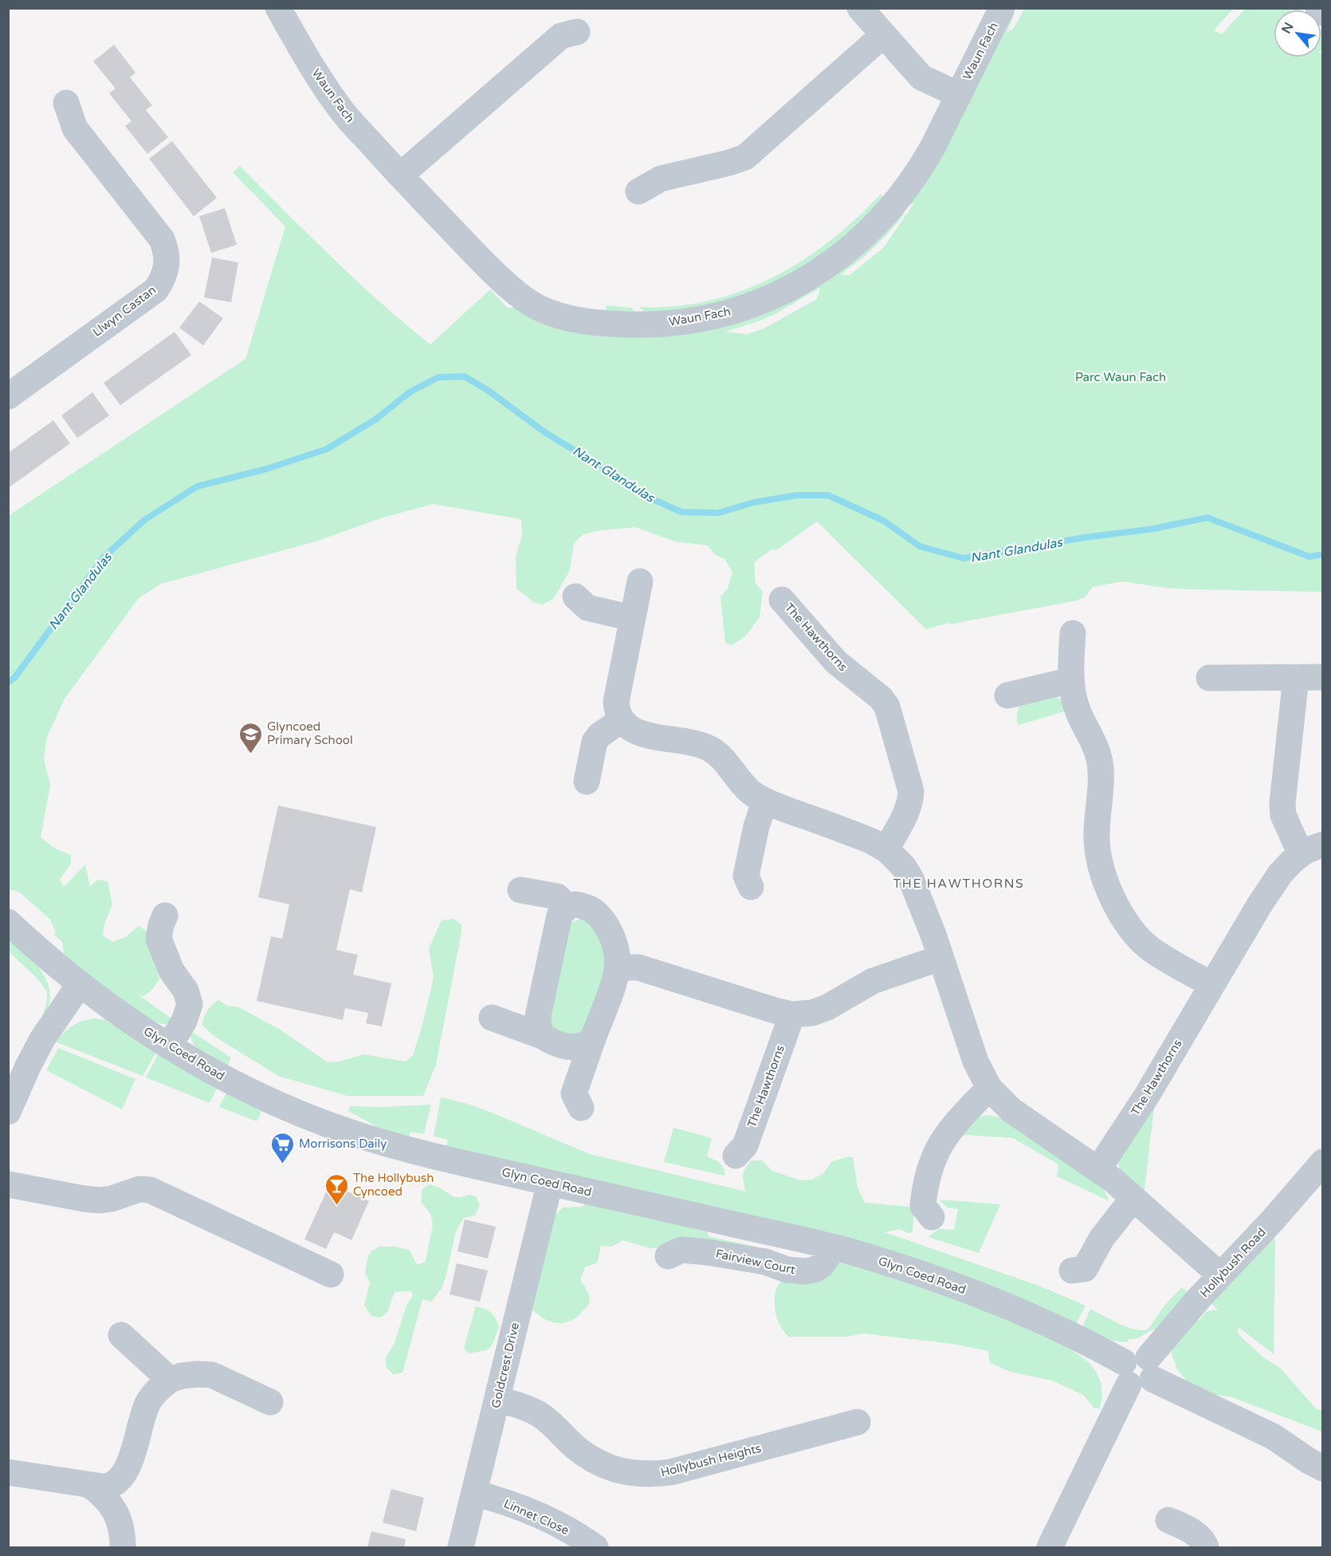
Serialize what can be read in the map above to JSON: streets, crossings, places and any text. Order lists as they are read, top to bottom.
{
  "streets": {
    "street": [
      "Waun Fach",
      "Llwyn Castan",
      "The Hawthorns",
      "Glyn Coed Road",
      "Fairview Court",
      "Hollybush Road",
      "Goldcrest Drive",
      "Hollybush Heights",
      "Linnet Close"
    ]
  },
  "crossings": [
    ["Glyn Coed Road", "Fairview Court"],
    ["Glyn Coed Road", "Hollybush Road"],
    ["Glyn Coed Road", "Goldcrest Drive"],
    ["Goldcrest Drive", "Hollybush Heights"],
    ["Goldcrest Drive", "Linnet Close"]
  ],
  "districts": ["THE HAWTHORNS"],
  "water": ["Nant Glandulas"],
  "parks": ["Parc Waun Fach"],
  "places": {
    "school or university": ["Glyncoed Primary School"],
    "supermarket": ["Morrisons Daily"],
    "bar": ["The Hollybush Cyncoed"]
  },
  "north": "top left"
}
